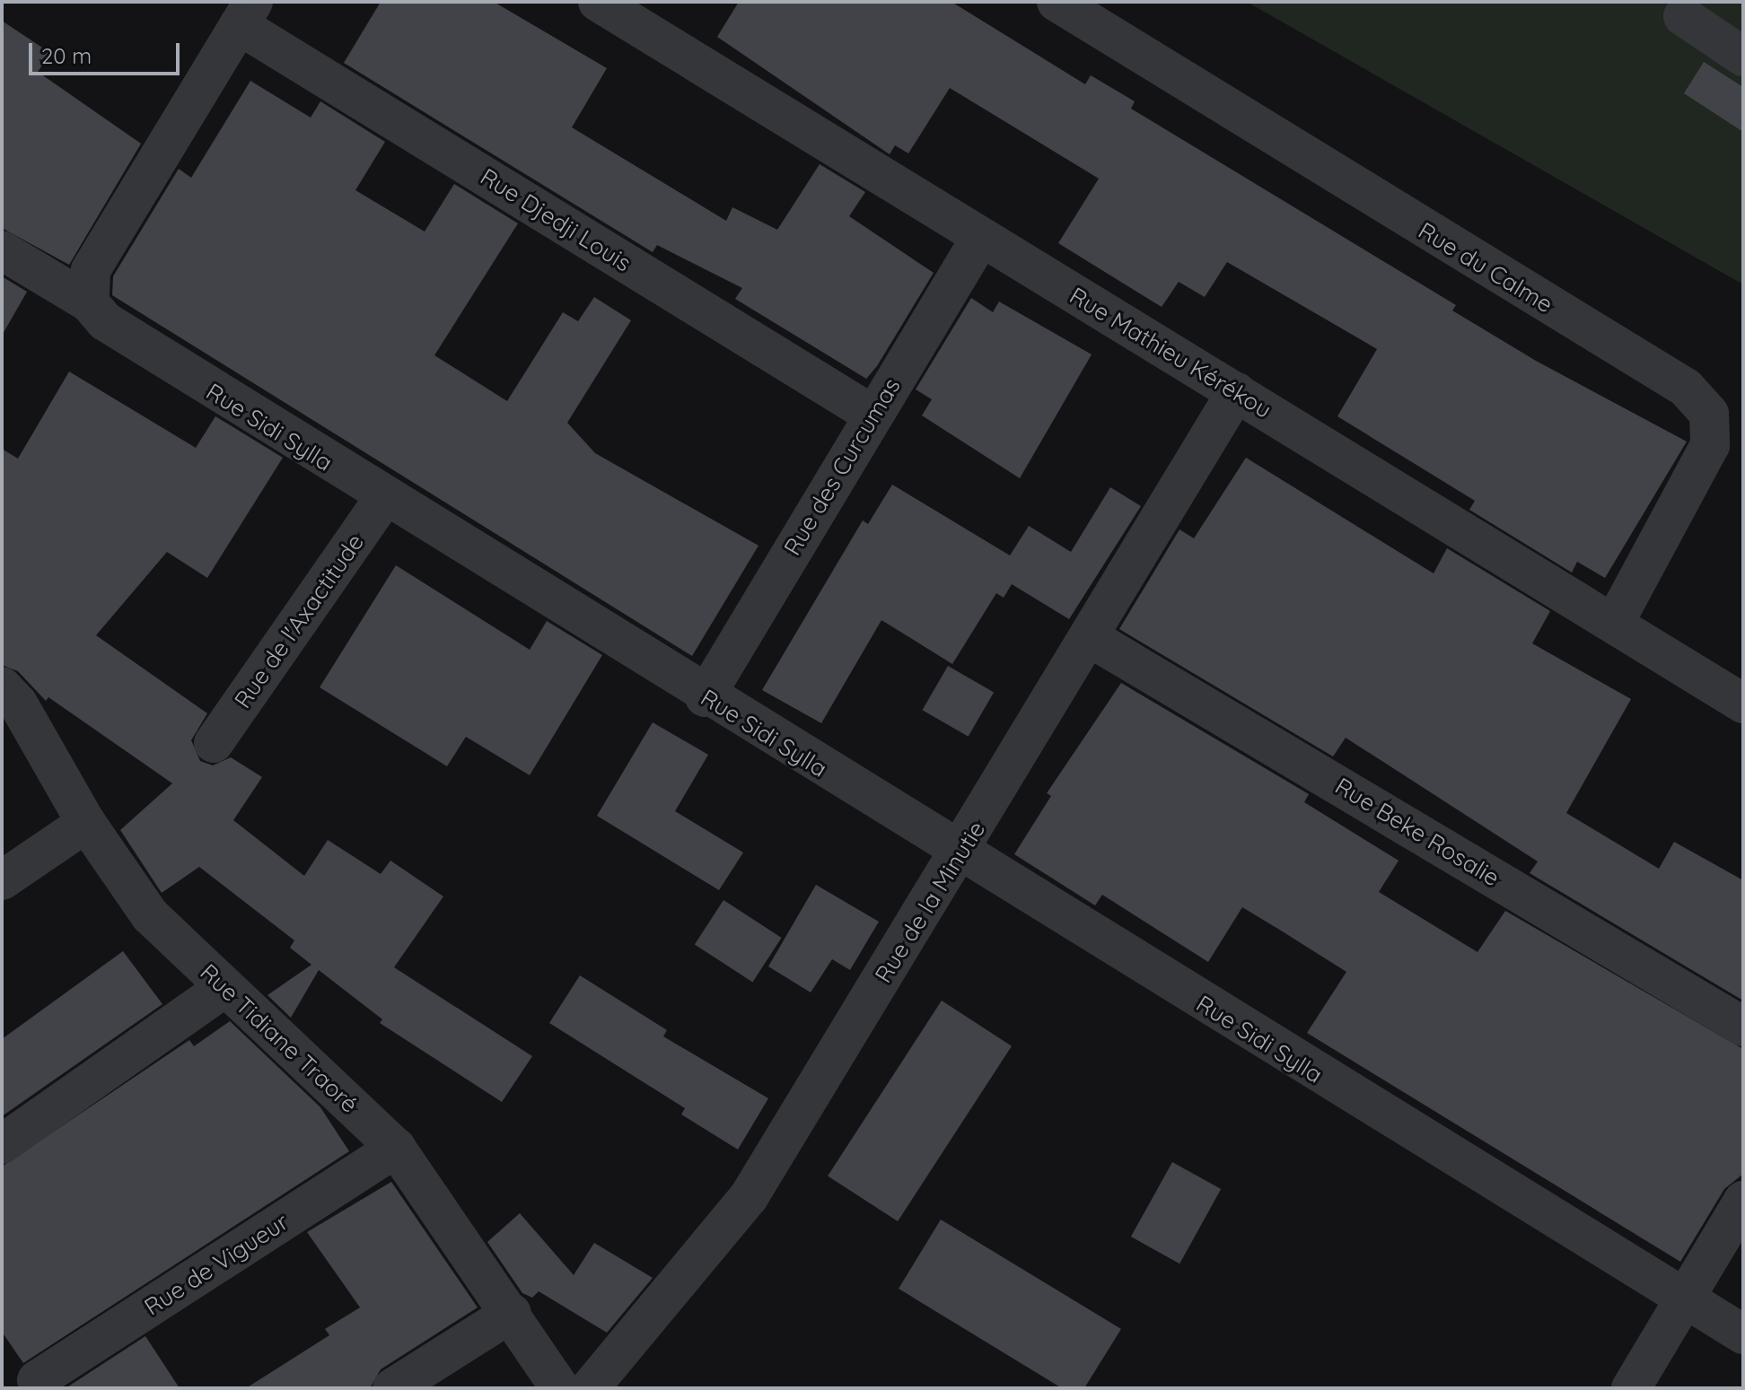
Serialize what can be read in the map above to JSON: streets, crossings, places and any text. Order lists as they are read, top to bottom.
{
  "streets": {
    "street": [
      "Rue Djedji Louis",
      "Rue du Calme",
      "Rue Mathieu Kérékou",
      "Rue Sidi Sylla",
      "Rue des Curcumas",
      "Rue de l'Axactitude",
      "Rue Beke Rosalie",
      "Rue de la Minutie",
      "Rue Tidiane Traoré",
      "Rue de Vigueur"
    ]
  },
  "crossings": [
    ["Rue Djedji Louis", "Rue des Curcumas"],
    ["Rue du Calme", "Rue Mathieu Kérékou"],
    ["Rue Mathieu Kérékou", "Rue des Curcumas"],
    ["Rue Mathieu Kérékou", "Rue de la Minutie"],
    ["Rue Sidi Sylla", "Rue des Curcumas"],
    ["Rue Sidi Sylla", "Rue de l'Axactitude"],
    ["Rue Sidi Sylla", "Rue de la Minutie"],
    ["Rue Beke Rosalie", "Rue de la Minutie"],
    ["Rue Tidiane Traoré", "Rue de Vigueur"]
  ],
  "scale_bar": "20 m"
}
